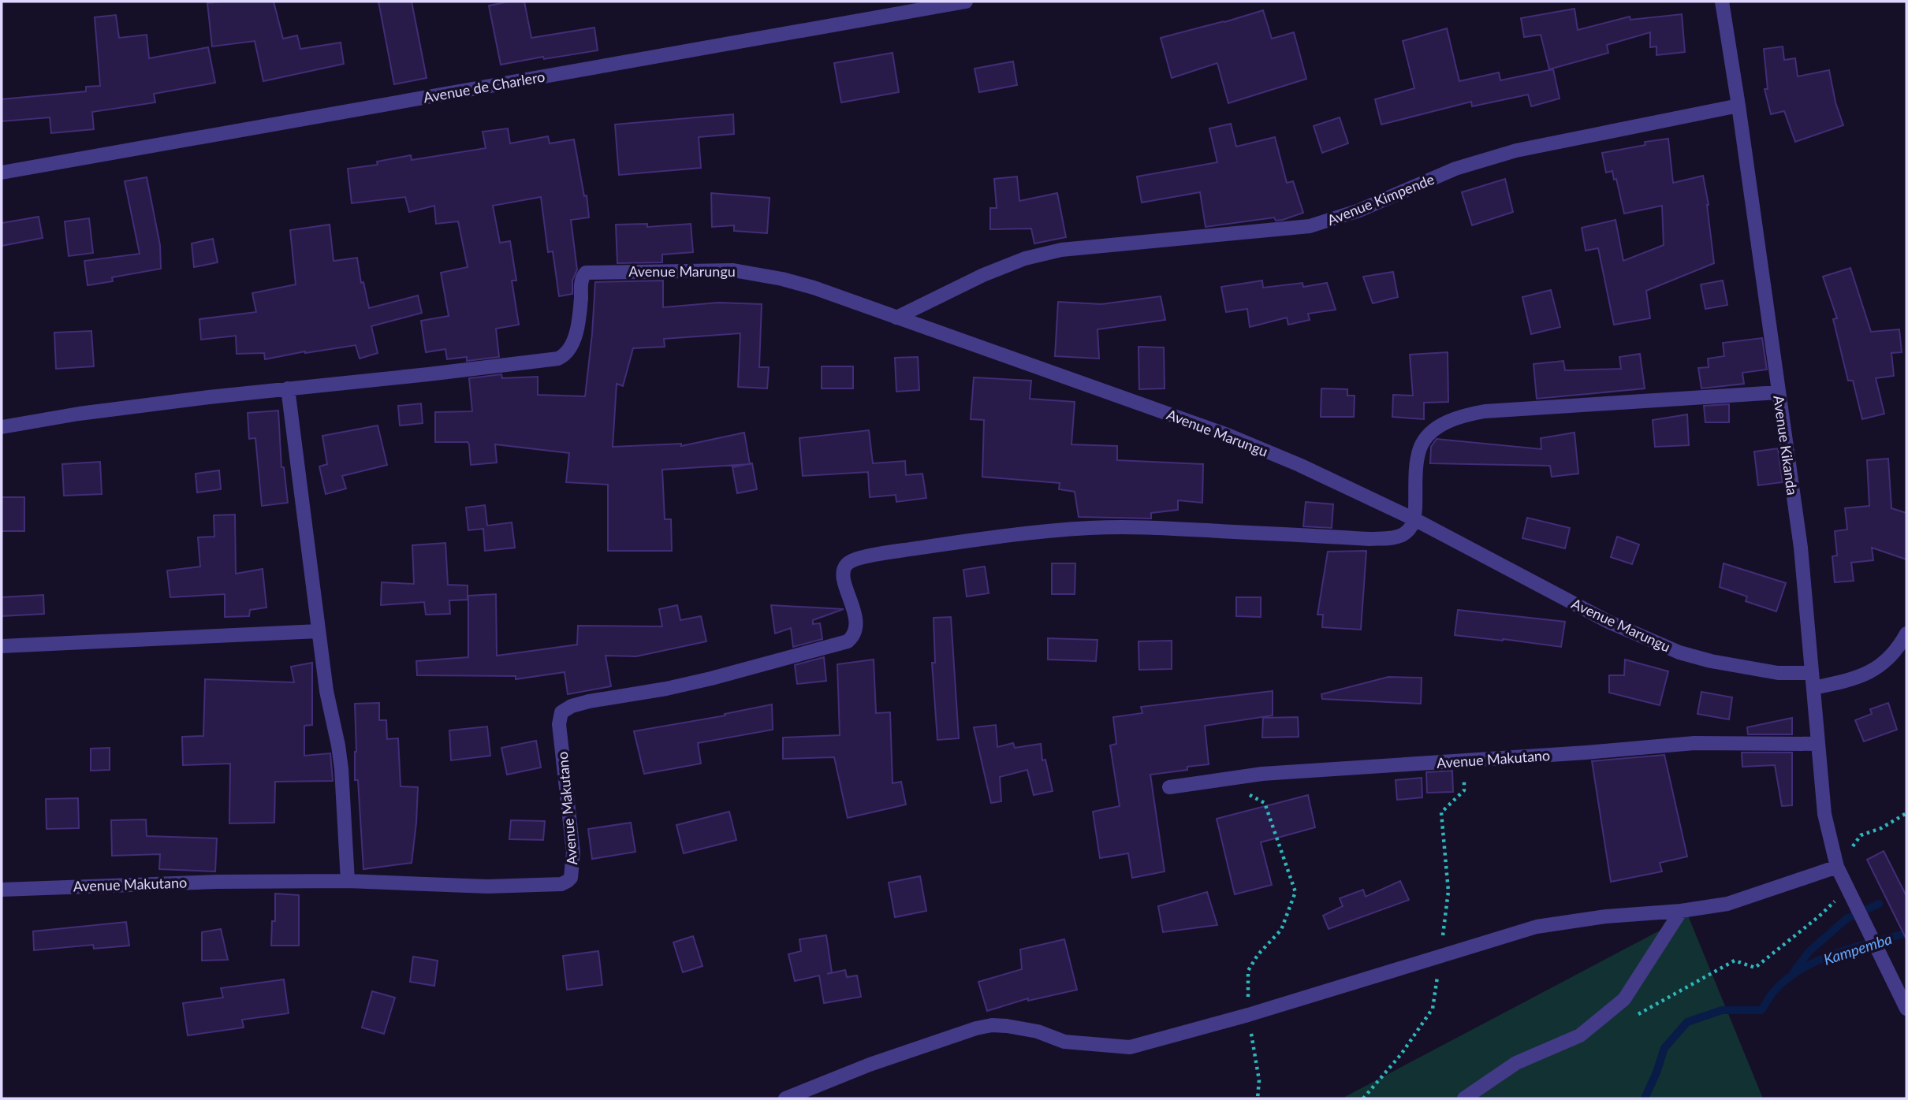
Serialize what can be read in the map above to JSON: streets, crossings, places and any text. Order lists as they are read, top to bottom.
{
  "streets": {
    "street": [
      "Avenue de Charlero",
      "Avenue Kimpende",
      "Avenue Marungu",
      "Avenue Kikanda",
      "Avenue Makutano"
    ]
  },
  "crossings": [
    ["Avenue Kimpende", "Avenue Marungu"],
    ["Avenue Kimpende", "Avenue Kikanda"],
    ["Avenue Marungu", "Avenue Kikanda"],
    ["Avenue Marungu", "Avenue Makutano"],
    ["Avenue Kikanda", "Avenue Makutano"]
  ],
  "water": ["Kampemba"]
}
